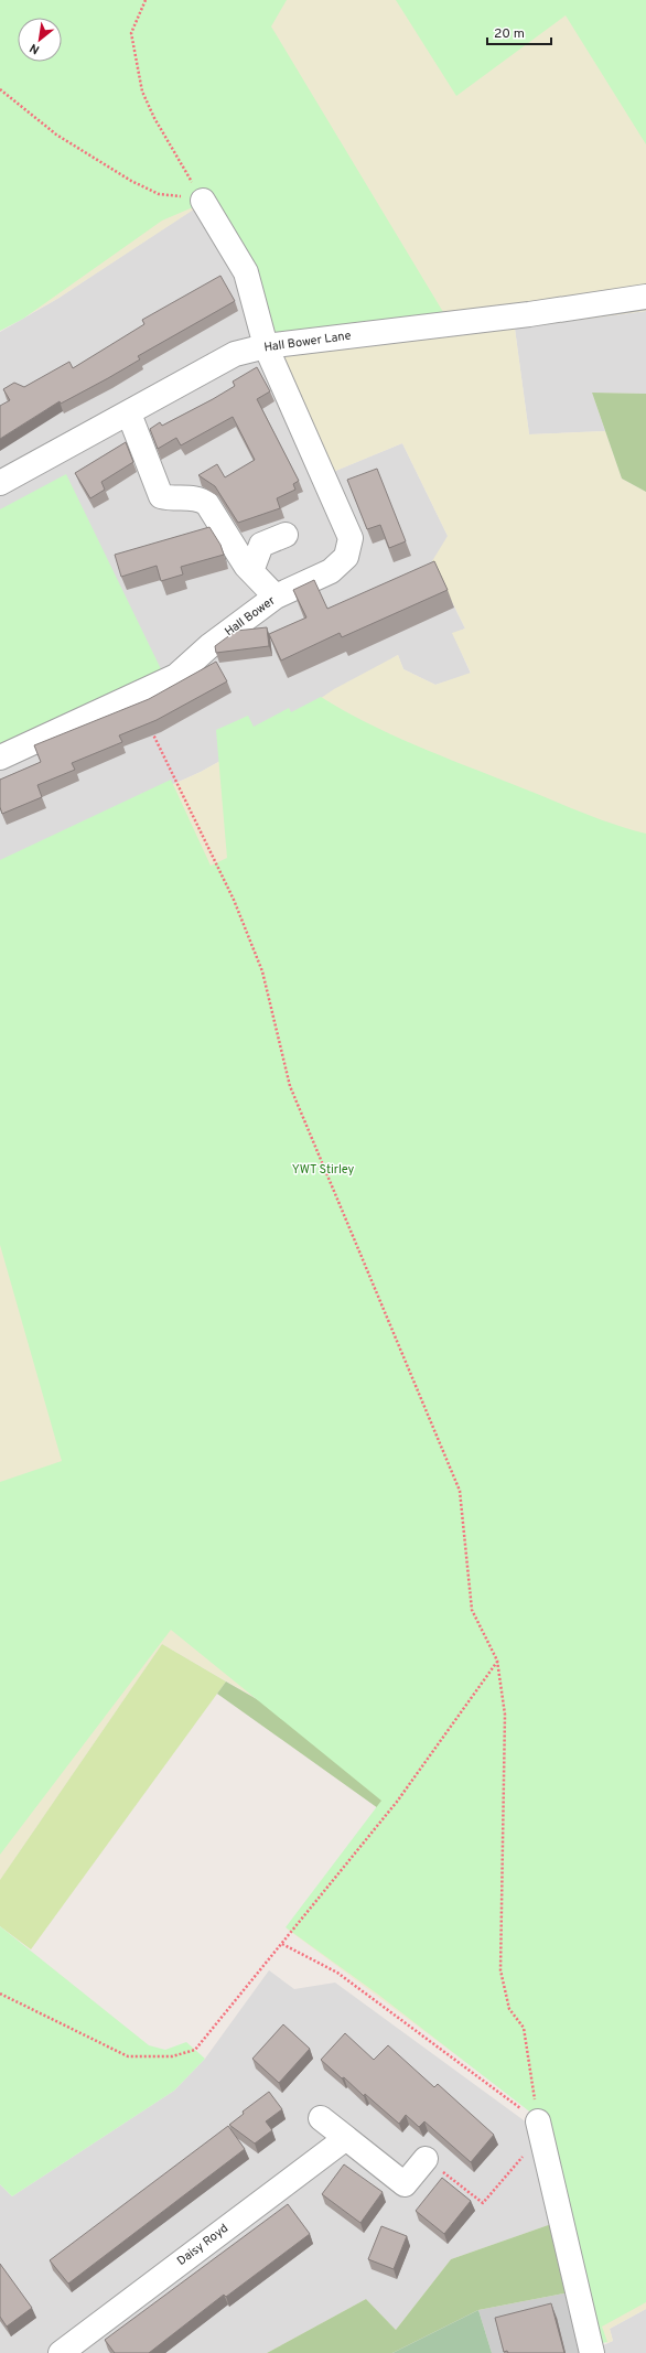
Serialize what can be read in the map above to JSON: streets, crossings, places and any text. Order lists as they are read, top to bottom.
{
  "streets": {
    "street": ["Hall Bower Lane", "Hall Bower", "Daisy Royd"]
  },
  "crossings": [
    ["Hall Bower Lane", "Hall Bower"]
  ],
  "parks": ["YWT Stirley"],
  "scale_bar": "20 m",
  "north": "bottom left"
}
